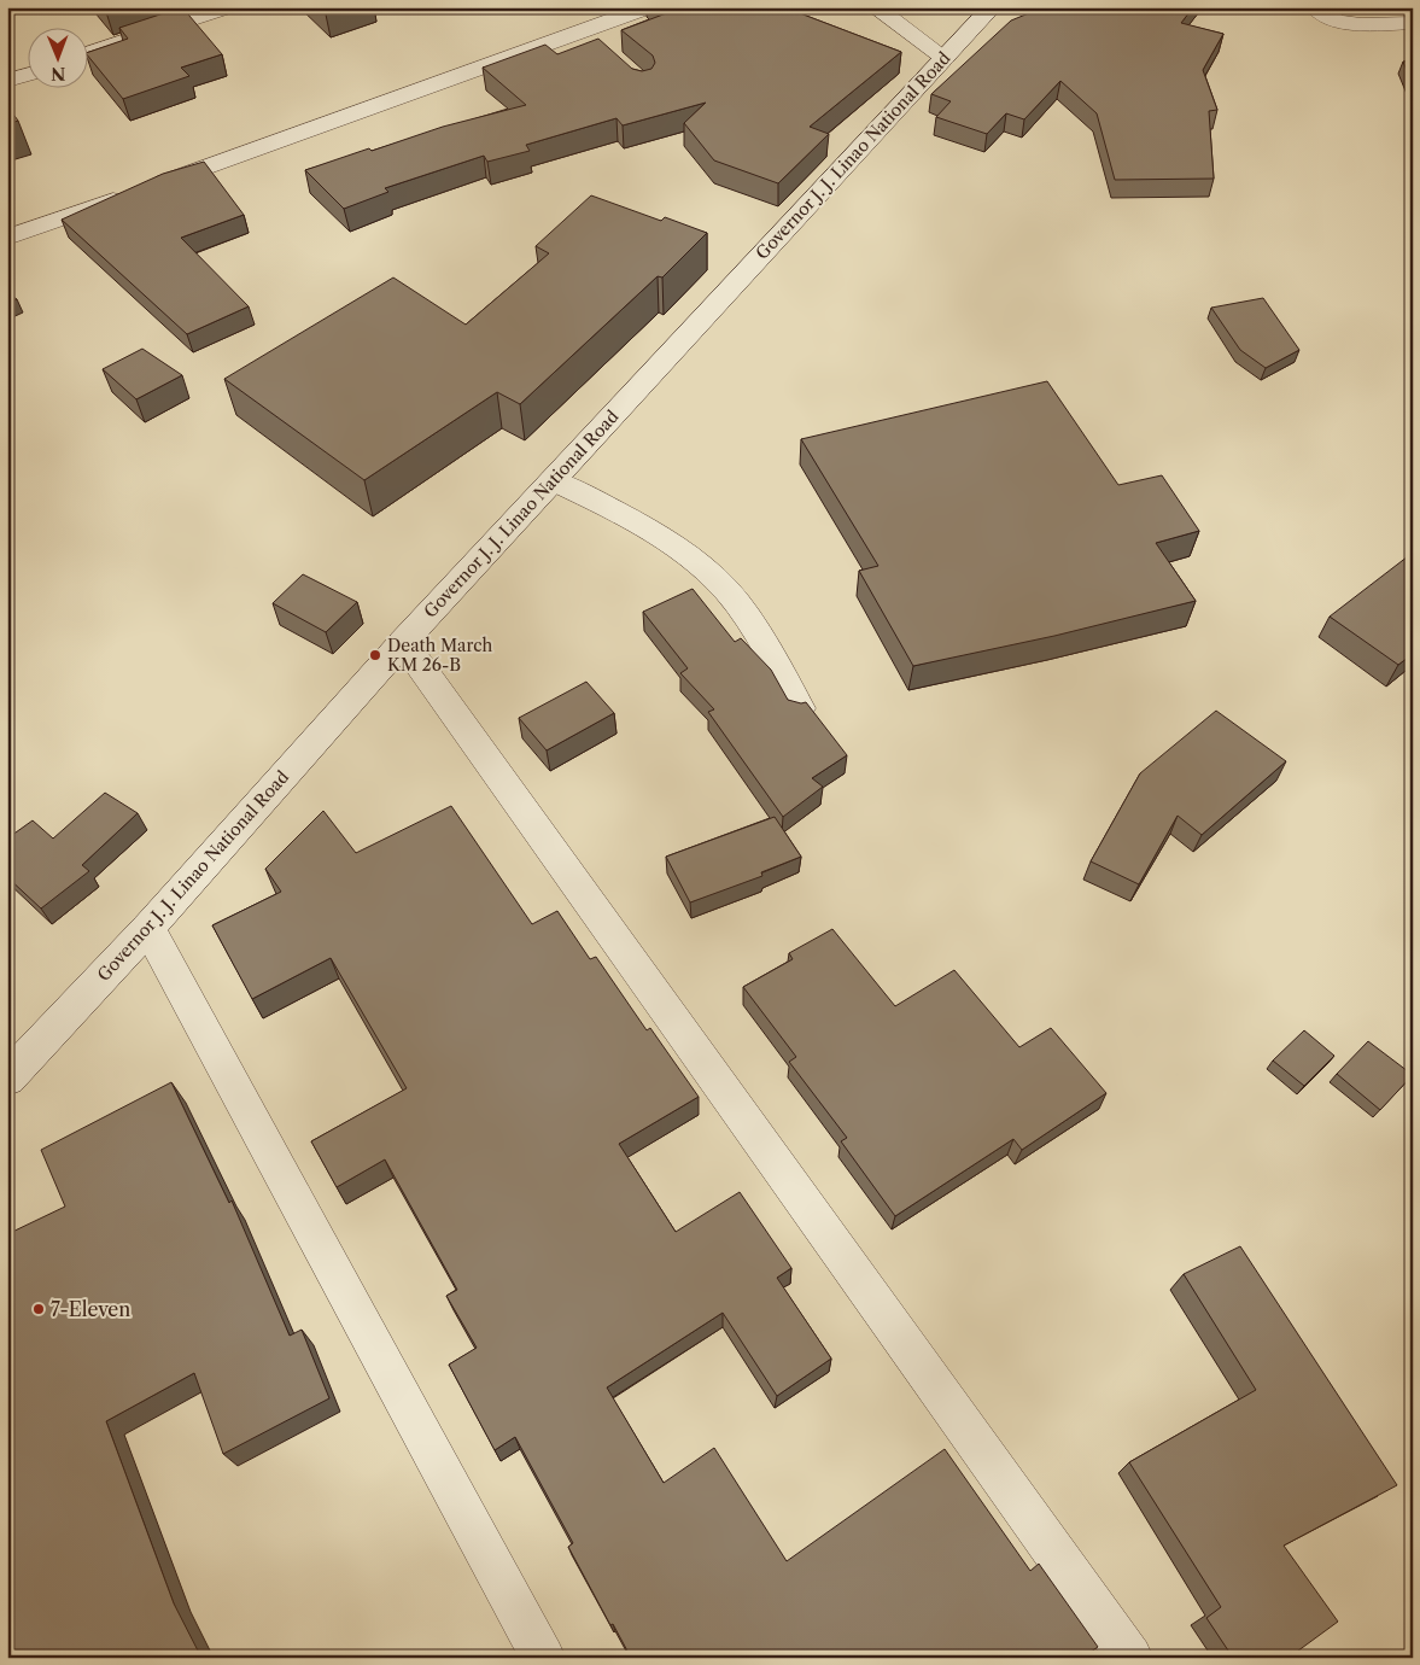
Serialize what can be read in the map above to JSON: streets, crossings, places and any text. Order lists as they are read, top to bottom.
{
  "streets": {
    "street": ["Governor J. J. Linao National Road"]
  },
  "places": ["Death March KM 26-B", "7-Eleven"],
  "north": "bottom"
}
